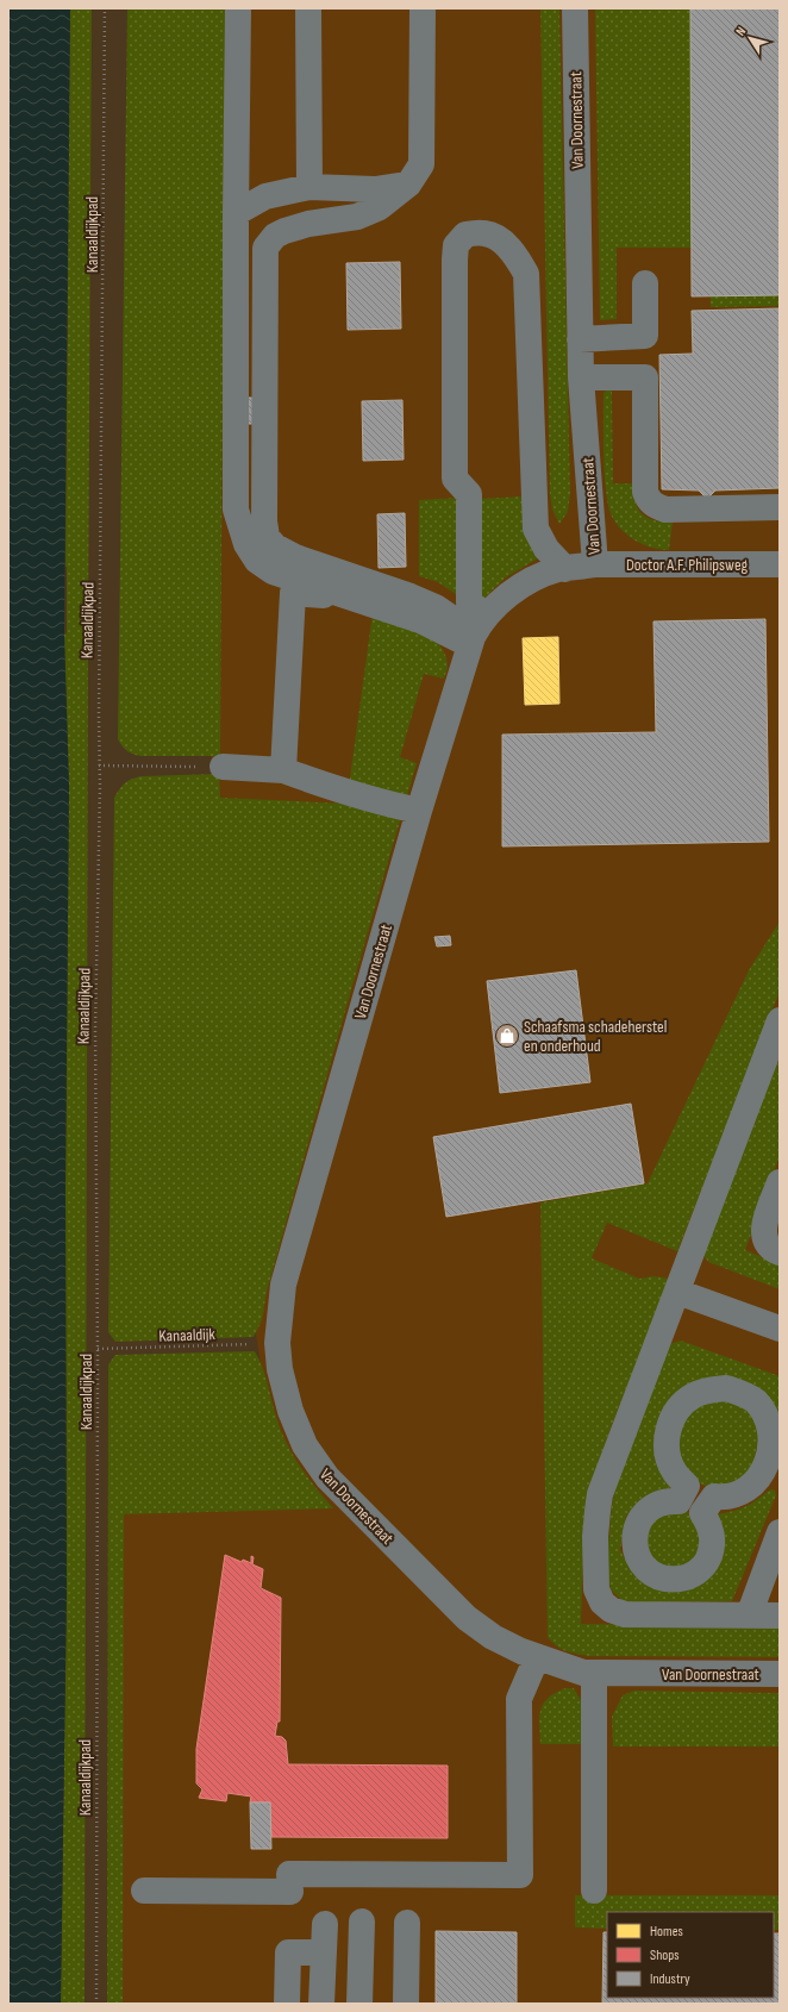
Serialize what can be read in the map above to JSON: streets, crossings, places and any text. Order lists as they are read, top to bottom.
{
  "streets": {
    "street": ["Van Doornestraat", "Doctor A.F. Philipsweg"],
    "path": ["Kanaaldijkpad", "Kanaaldijk"]
  },
  "crossings": [
    ["Van Doornestraat", "Doctor A.F. Philipsweg"],
    ["Van Doornestraat", "Kanaaldijk"],
    ["Kanaaldijkpad", "Kanaaldijk"]
  ],
  "places": {
    "shop": ["Schaafsma schadeherstel en onderhoud"]
  },
  "legend": ["Homes", "Shops", "Industry"],
  "north": "top left"
}
